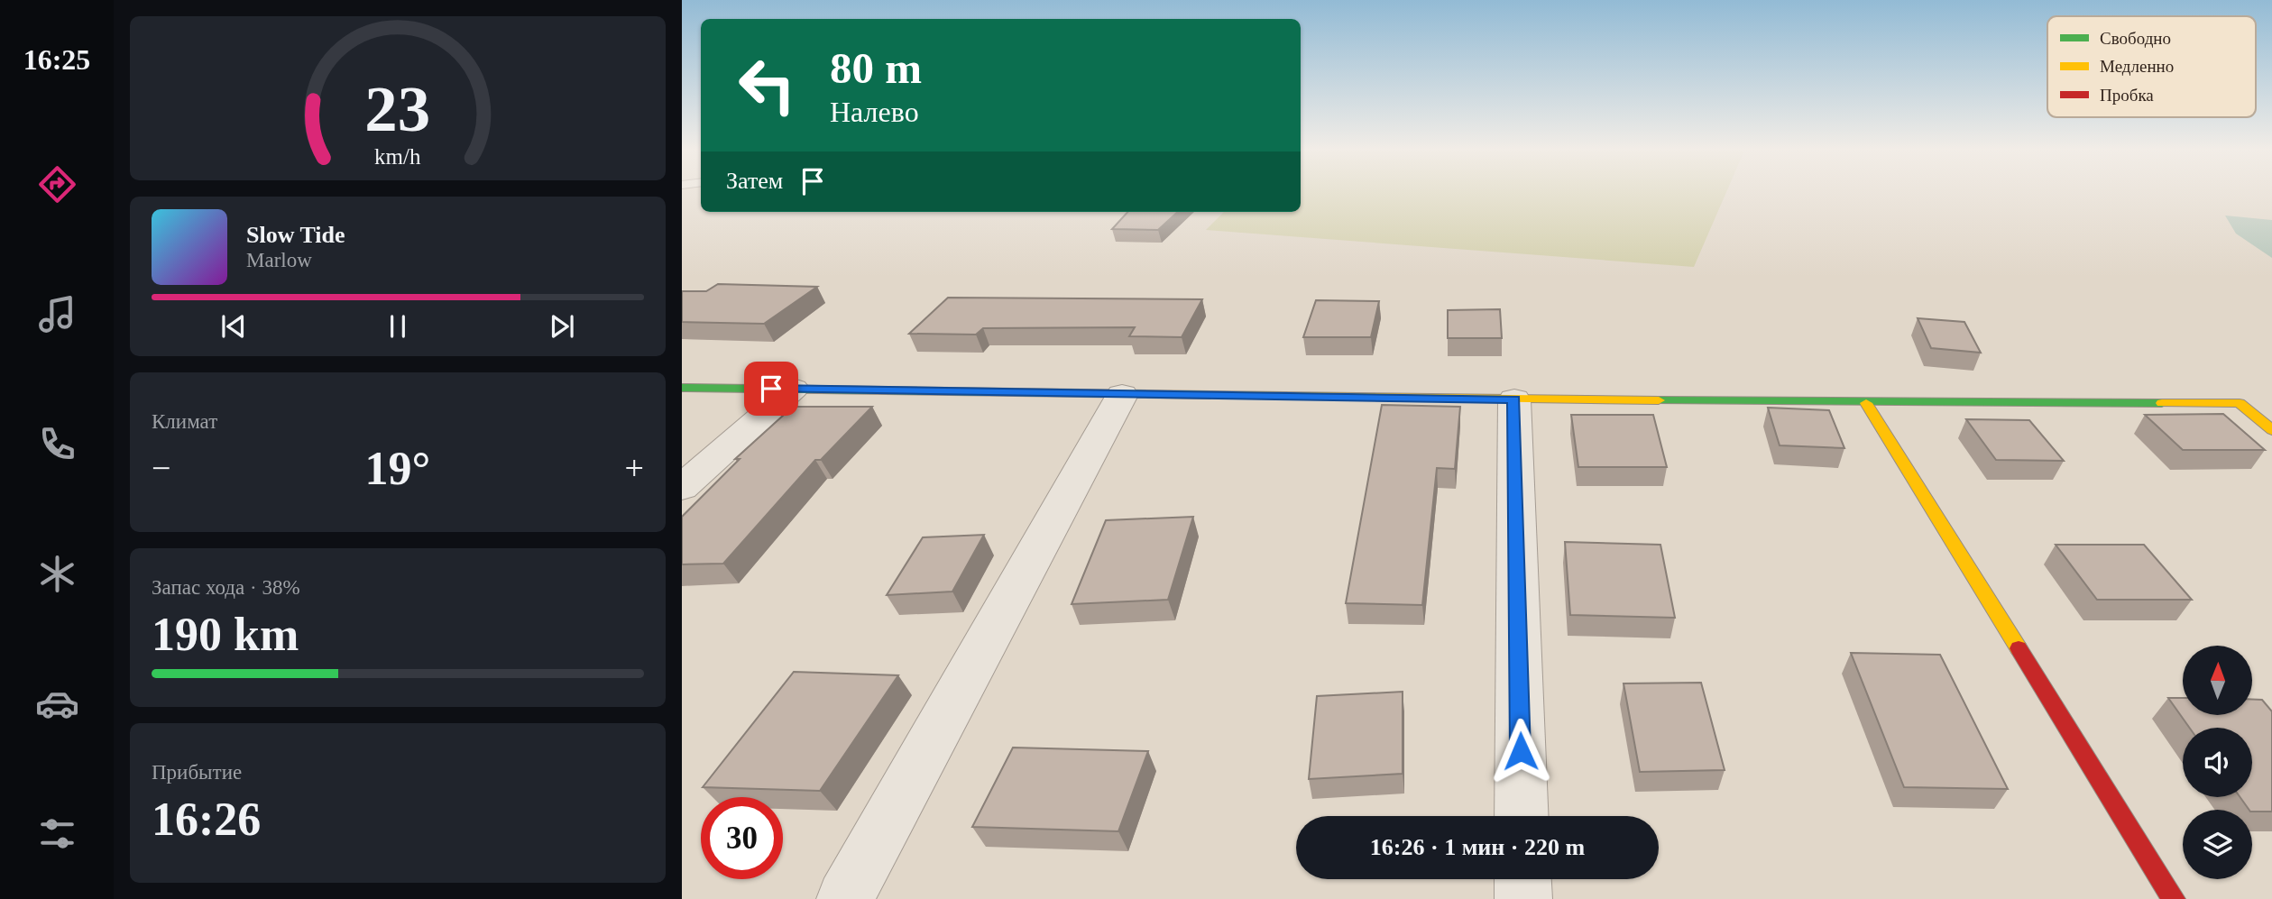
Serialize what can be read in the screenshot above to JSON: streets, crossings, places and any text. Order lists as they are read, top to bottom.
{
  "legend": ["Свободно", "Медленно", "Пробка"],
  "north": "top",
  "page": {
    "tabs": "16:25",
    "turn": ["80 m", "Налево"],
    "then": "Затем",
    "song": ["Slow Tide", "Marlow"],
    "tile": [
      "Климат",
      ["Запас хода · 38%", "190 km"],
      ["Прибытие", "16:26"]
    ],
    "heat": ["−", "19°", "+"],
    "limit": "30",
    "trip": "16:26 · 1 мин · 220 m",
    "gauge": ["23", "km/h"]
  }
}
